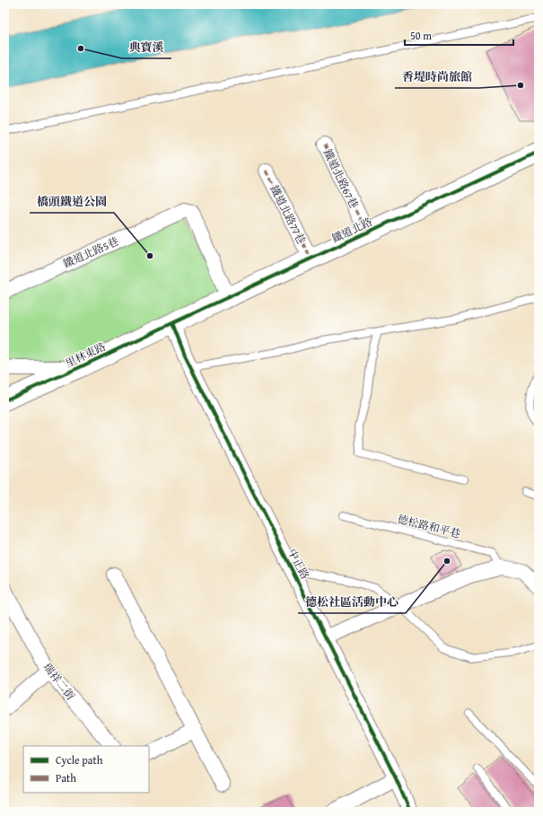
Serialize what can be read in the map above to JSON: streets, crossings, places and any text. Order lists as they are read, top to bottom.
{
  "streets": {
    "street": [
      "鐵道北路67巷",
      "鐵道北路77巷",
      "鐵道北路",
      "鐵道北路5巷",
      "里林東路",
      "中正路",
      "瑞祥二街"
    ],
    "lane": ["德松路和平巷"]
  },
  "crossings": [
    ["鐵道北路67巷", "鐵道北路"],
    ["鐵道北路77巷", "鐵道北路"],
    ["鐵道北路", "鐵道北路5巷"],
    ["鐵道北路", "里林東路"],
    ["鐵道北路", "中正路"],
    ["里林東路", "中正路"]
  ],
  "places": [
    "典寶溪",
    "香堤時尚旅館",
    "橋頭鐵道公園",
    "德松社區活動中心"
  ],
  "legend": ["Cycle path", "Path"],
  "scale_bar": "50 m"
}
